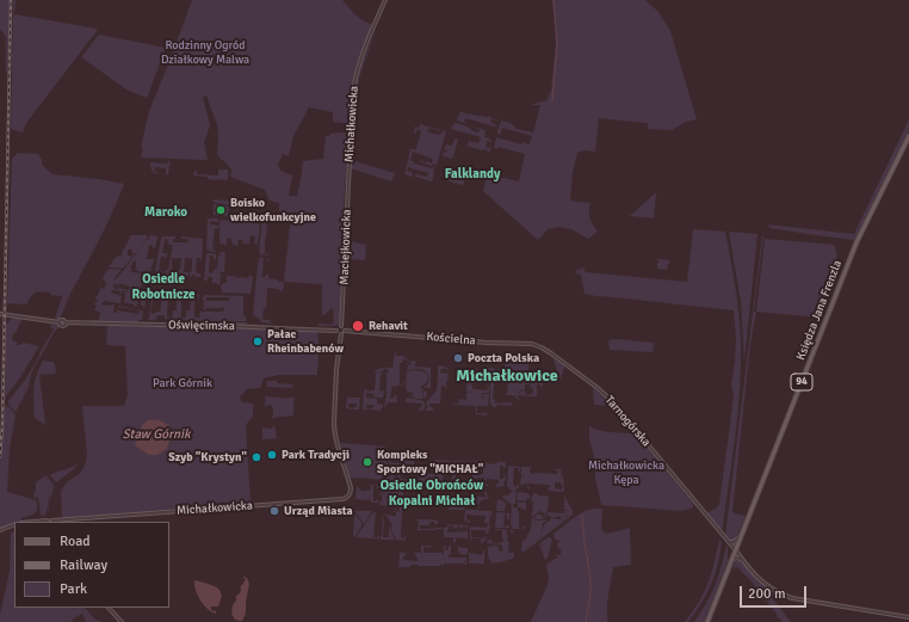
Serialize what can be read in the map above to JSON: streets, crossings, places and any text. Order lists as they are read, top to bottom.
{
  "streets": {
    "main road": ["Księdza Jana Frenzla", "94"],
    "street": [
      "Michałkowicka",
      "Maciejkowicka",
      "Oświęcimska",
      "Kościelna",
      "Tarnogórska"
    ]
  },
  "crossings": [
    ["Michałkowicka", "Maciejkowicka"],
    ["Michałkowicka", "Oświęcimska"],
    ["Michałkowicka", "Kościelna"],
    ["Maciejkowicka", "Oświęcimska"],
    ["Maciejkowicka", "Kościelna"],
    ["Księdza Jana Frenzla", "94"],
    ["Księdza Jana Frenzla", "Tarnogórska"],
    ["Oświęcimska", "Kościelna"],
    ["Kościelna", "Tarnogórska"],
    ["94", "Tarnogórska"]
  ],
  "districts": [
    "Falklandy",
    "Maroko",
    "Osiedle Robotnicze",
    "Michałkowice",
    "Osiedle Obrońców Kopalni Michał"
  ],
  "water": ["Staw Górnik"],
  "parks": ["Rodzinny Ogród Działkowy Malwa", "Park Górnik", "Michałkowicka Kępa"],
  "places": [
    "Boisko wielkofunkcyjne",
    "Rehavit",
    "Pałac Rheinbabenów",
    "Poczta Polska",
    "Park Tradycji",
    "Szyb \"Krystyn\"",
    "Kompleks Sportowy \"MICHAŁ\"",
    "Urząd Miasta"
  ],
  "legend": ["Road", "Railway", "Park"],
  "scale_bar": "200 m"
}
